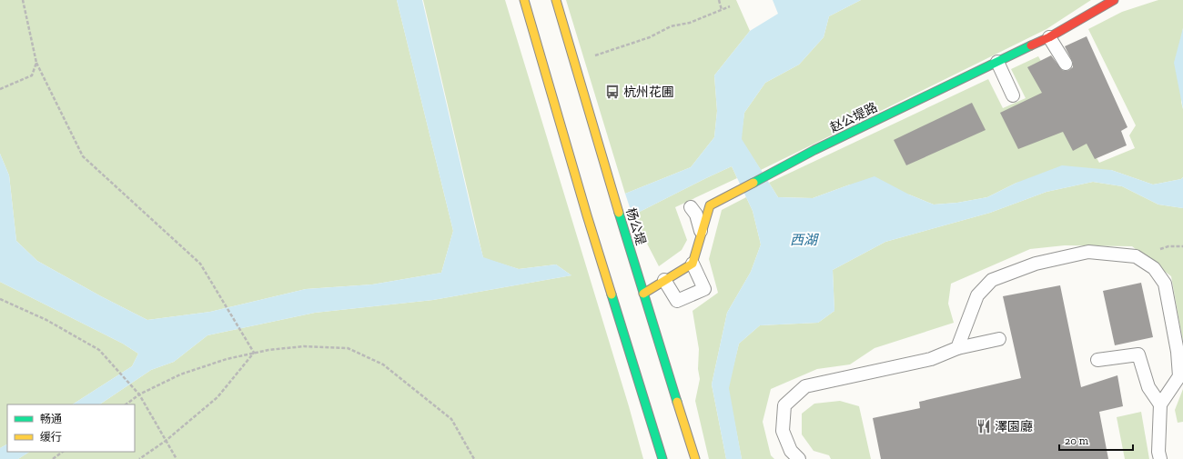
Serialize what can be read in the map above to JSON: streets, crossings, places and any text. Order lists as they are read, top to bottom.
{
  "streets": {
    "main road": ["赵公堤路", "杨公堤"]
  },
  "water": ["西湖"],
  "places": {
    "bus stop": ["杭州花圃"],
    "restaurant": ["澤園廳"]
  },
  "legend": ["畅通", "缓行"],
  "scale_bar": "20 m"
}
